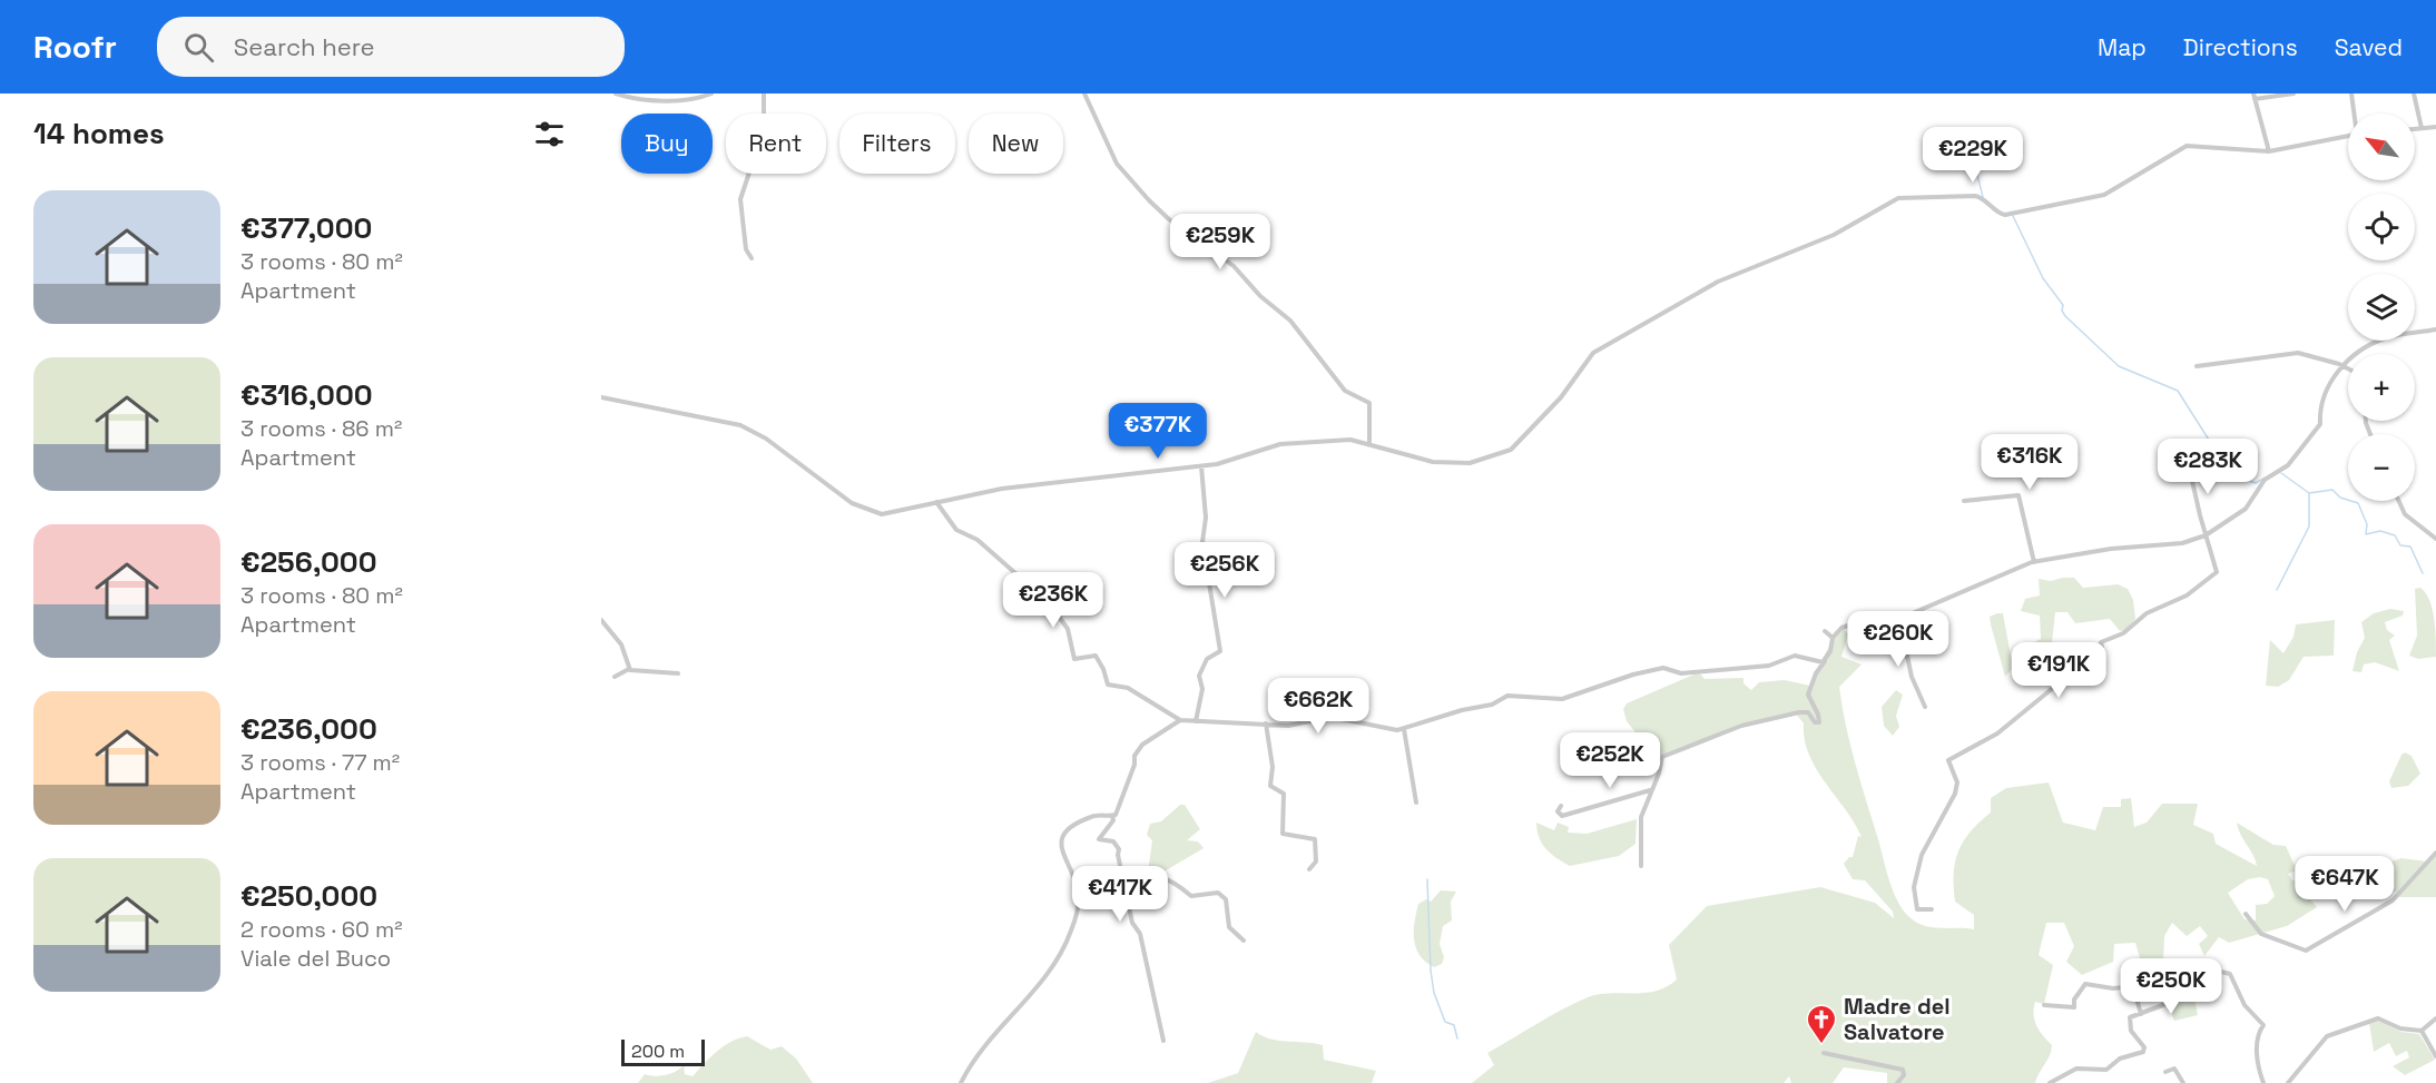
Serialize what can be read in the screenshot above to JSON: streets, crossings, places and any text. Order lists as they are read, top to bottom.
{
  "places": {
    "church": ["Madre del Salvatore"]
  },
  "scale_bar": "200 m",
  "north": "top left",
  "page": {
    "header": "Roofr",
    "search": "Search here",
    "nav": ["Map", "Directions", "Saved"],
    "heading": "14 homes",
    "map_buttons": ["+", "−"],
    "chip": [
      "Buy",
      "Rent",
      "Filters",
      "New"
    ],
    "price": [
      "€229K",
      "€259K",
      "€377K",
      "€316K",
      "€283K",
      "€256K",
      "€236K",
      "€260K",
      "€191K",
      "€662K",
      "€252K",
      "€647K",
      "€417K",
      "€250K"
    ],
    "list": [
      {
        "name": "€377,000",
        "note": "3 rooms · 80 m² · Apartment"
      },
      {
        "name": "€316,000",
        "note": "3 rooms · 86 m² · Apartment"
      },
      {
        "name": "€256,000",
        "note": "3 rooms · 80 m² · Apartment"
      },
      {
        "name": "€236,000",
        "note": "3 rooms · 77 m² · Apartment"
      },
      {
        "name": "€250,000",
        "note": "2 rooms · 60 m² · Viale del Buco"
      }
    ],
    "scale": "200 m"
  }
}
